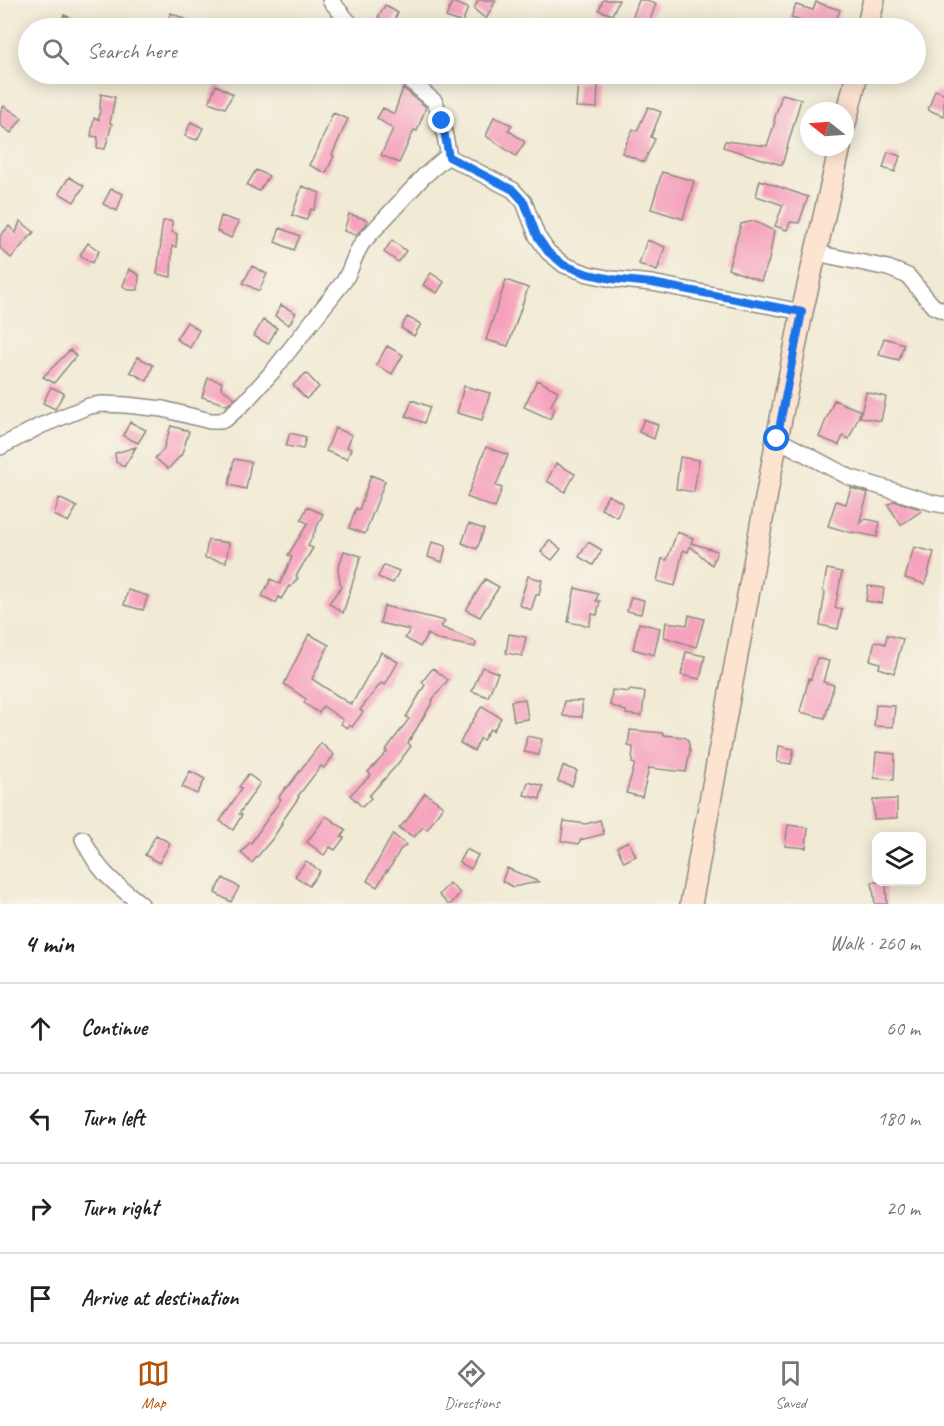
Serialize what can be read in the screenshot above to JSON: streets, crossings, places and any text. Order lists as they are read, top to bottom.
{
  "north": "left",
  "page": {
    "search": "Search here",
    "heading": ["4 min", "Walk · 260 m"],
    "list": [
      ["Continue", "60 m"],
      ["Turn left", "180 m"],
      ["Turn right", "20 m"],
      "Arrive at destination"
    ],
    "nav": ["Map", "Directions", "Saved"]
  }
}
